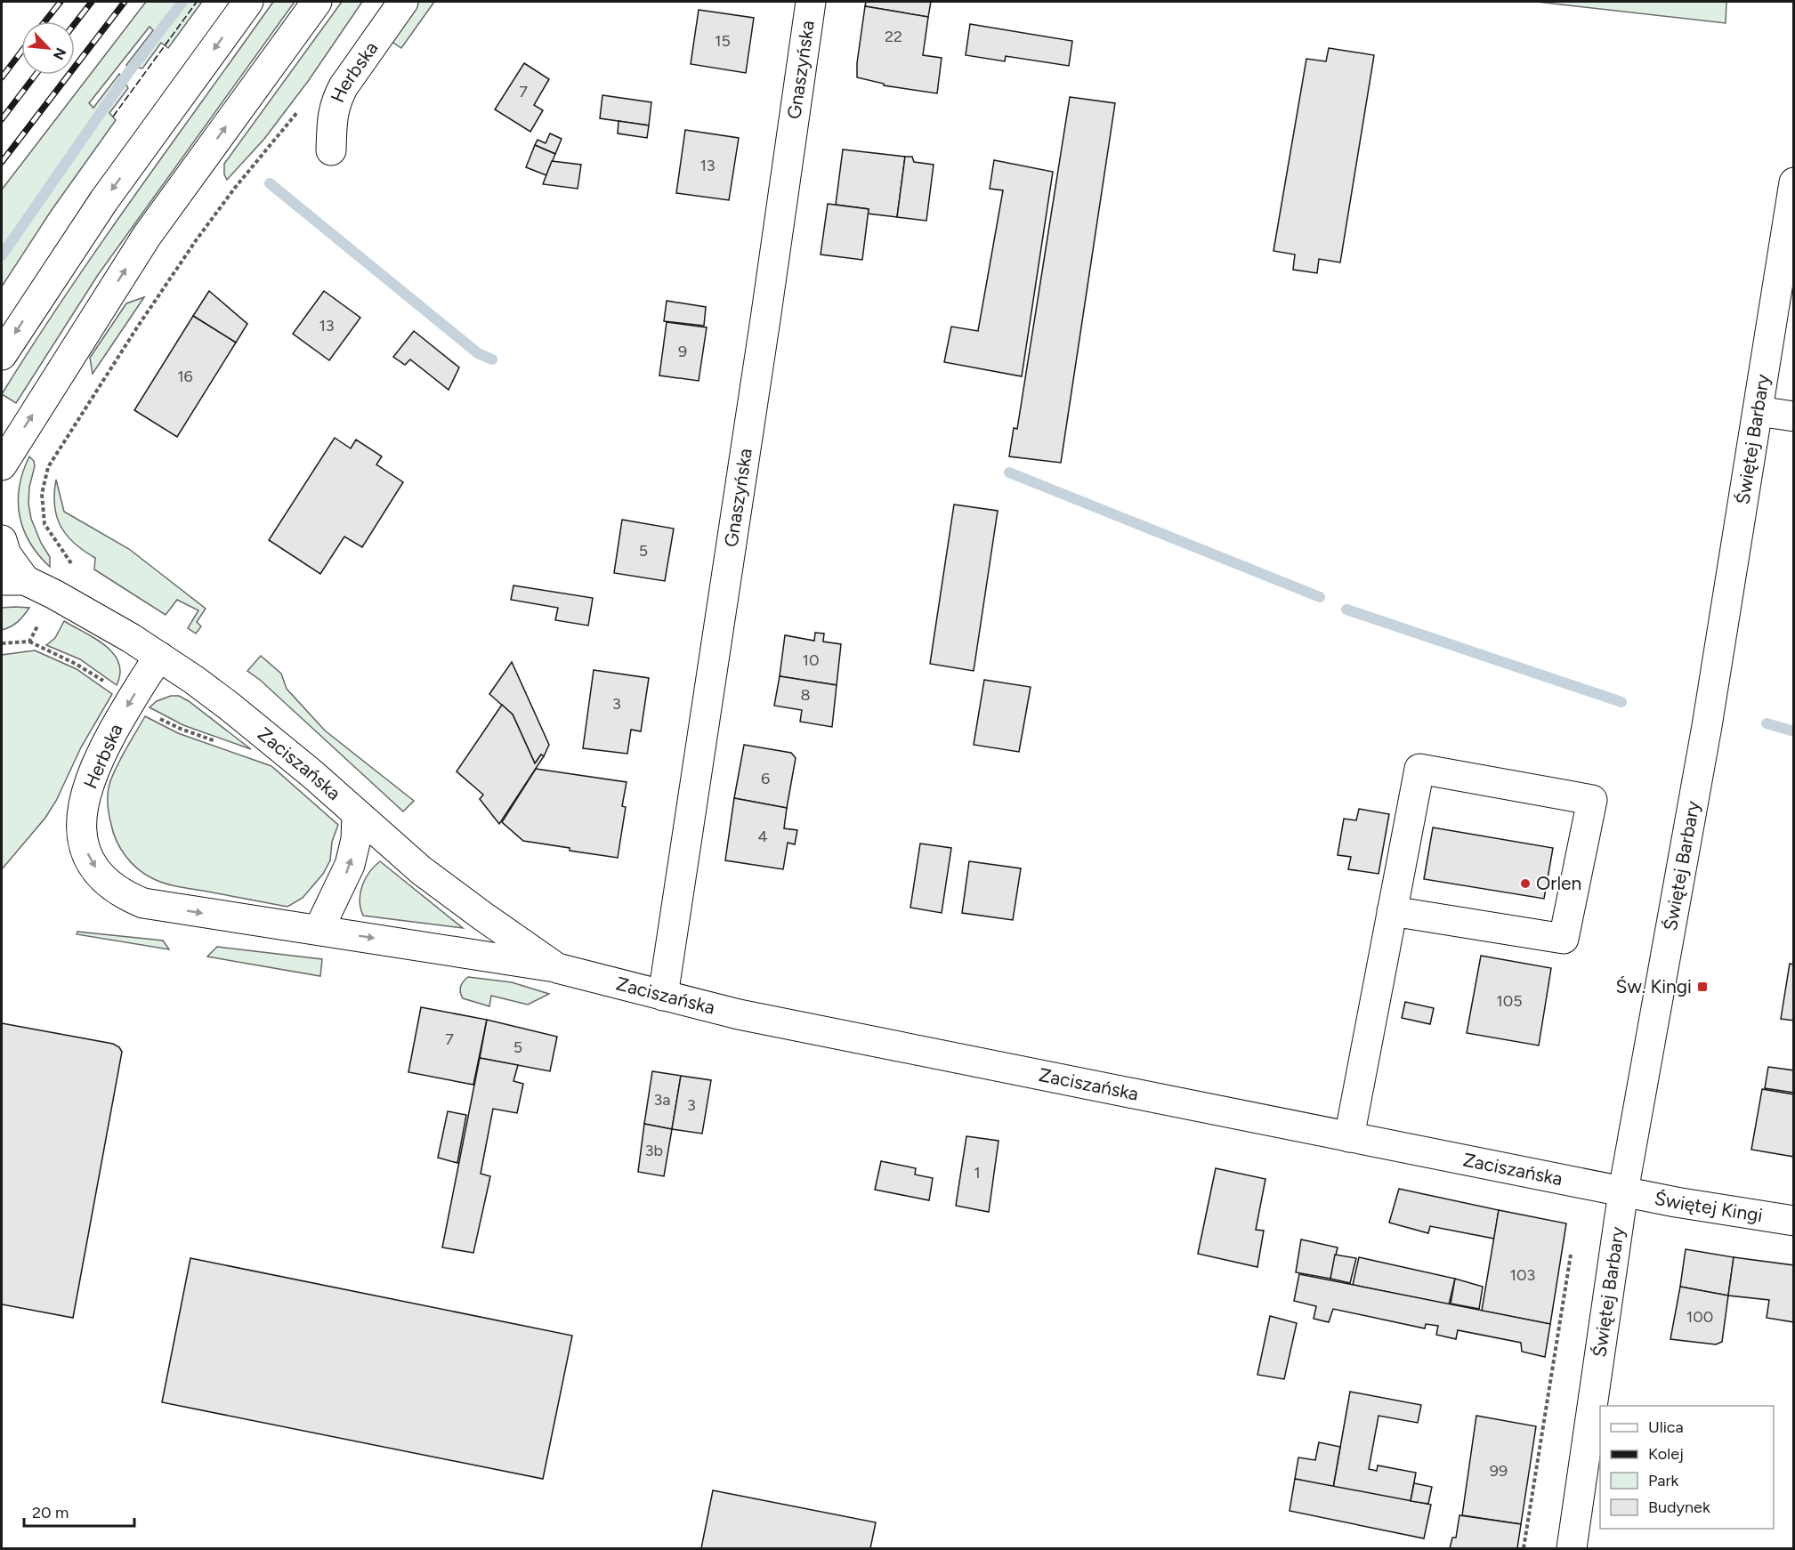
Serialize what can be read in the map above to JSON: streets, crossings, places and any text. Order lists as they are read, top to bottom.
{
  "streets": {
    "street": [
      "Gnaszyńska",
      "Herbska",
      "Świętej Barbary",
      "Zaciszańska",
      "Świętej Kingi"
    ]
  },
  "crossings": [
    ["Gnaszyńska", "Zaciszańska"],
    ["Herbska", "Zaciszańska"],
    ["Świętej Barbary", "Zaciszańska"],
    ["Świętej Barbary", "Świętej Kingi"],
    ["Zaciszańska", "Świętej Kingi"]
  ],
  "one_way": ["Herbska"],
  "places": {
    "other": ["Orlen"],
    "transit": ["Św. Kingi"]
  },
  "house_numbers": [
    "22",
    "15",
    "7",
    "13",
    "13",
    "9",
    "16",
    "5",
    "10",
    "8",
    "3",
    "6",
    "4",
    "105",
    "7",
    "5",
    "3a",
    "3",
    "3b",
    "1",
    "103",
    "100",
    "99"
  ],
  "legend": [
    "Ulica",
    "Kolej",
    "Park",
    "Budynek"
  ],
  "scale_bar": "20 m",
  "north": "bottom right"
}
